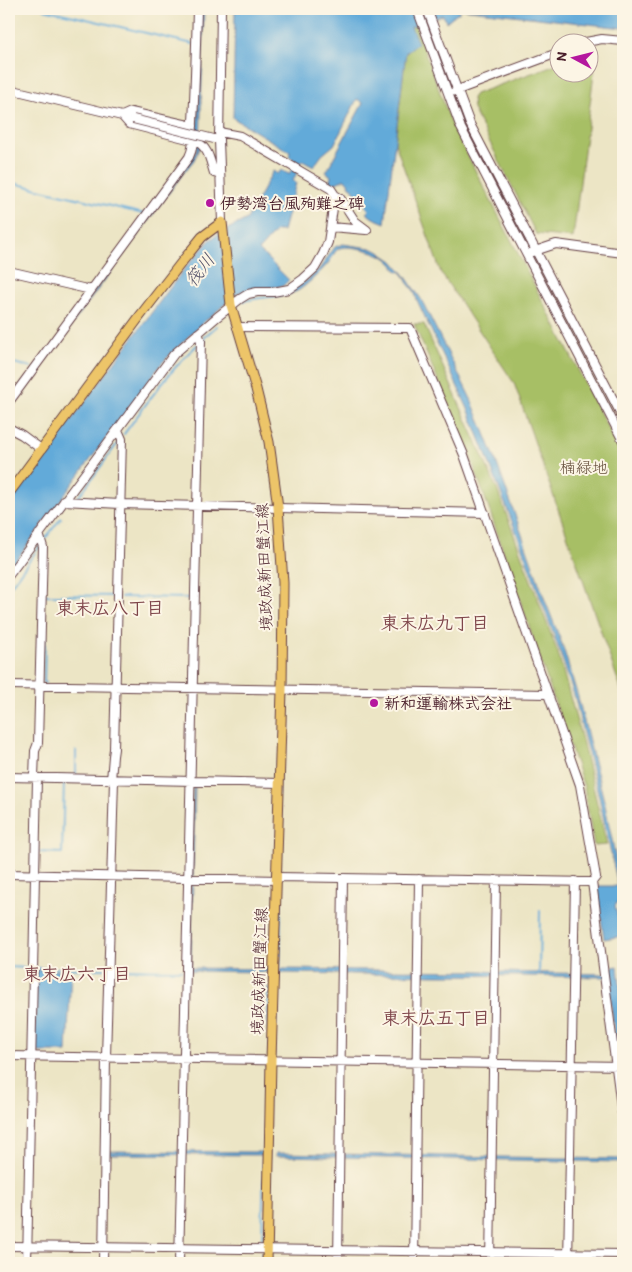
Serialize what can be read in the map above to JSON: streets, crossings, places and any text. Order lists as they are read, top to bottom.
{
  "streets": {
    "main road": ["境政成新田蟹江線"]
  },
  "districts": [
    "東末広八丁目",
    "東末広九丁目",
    "東末広六丁目",
    "東末広五丁目"
  ],
  "water": ["筏川"],
  "parks": ["楠緑地"],
  "places": ["伊勢湾台風殉難之碑", "新和運輸株式会社"],
  "north": "left"
}
